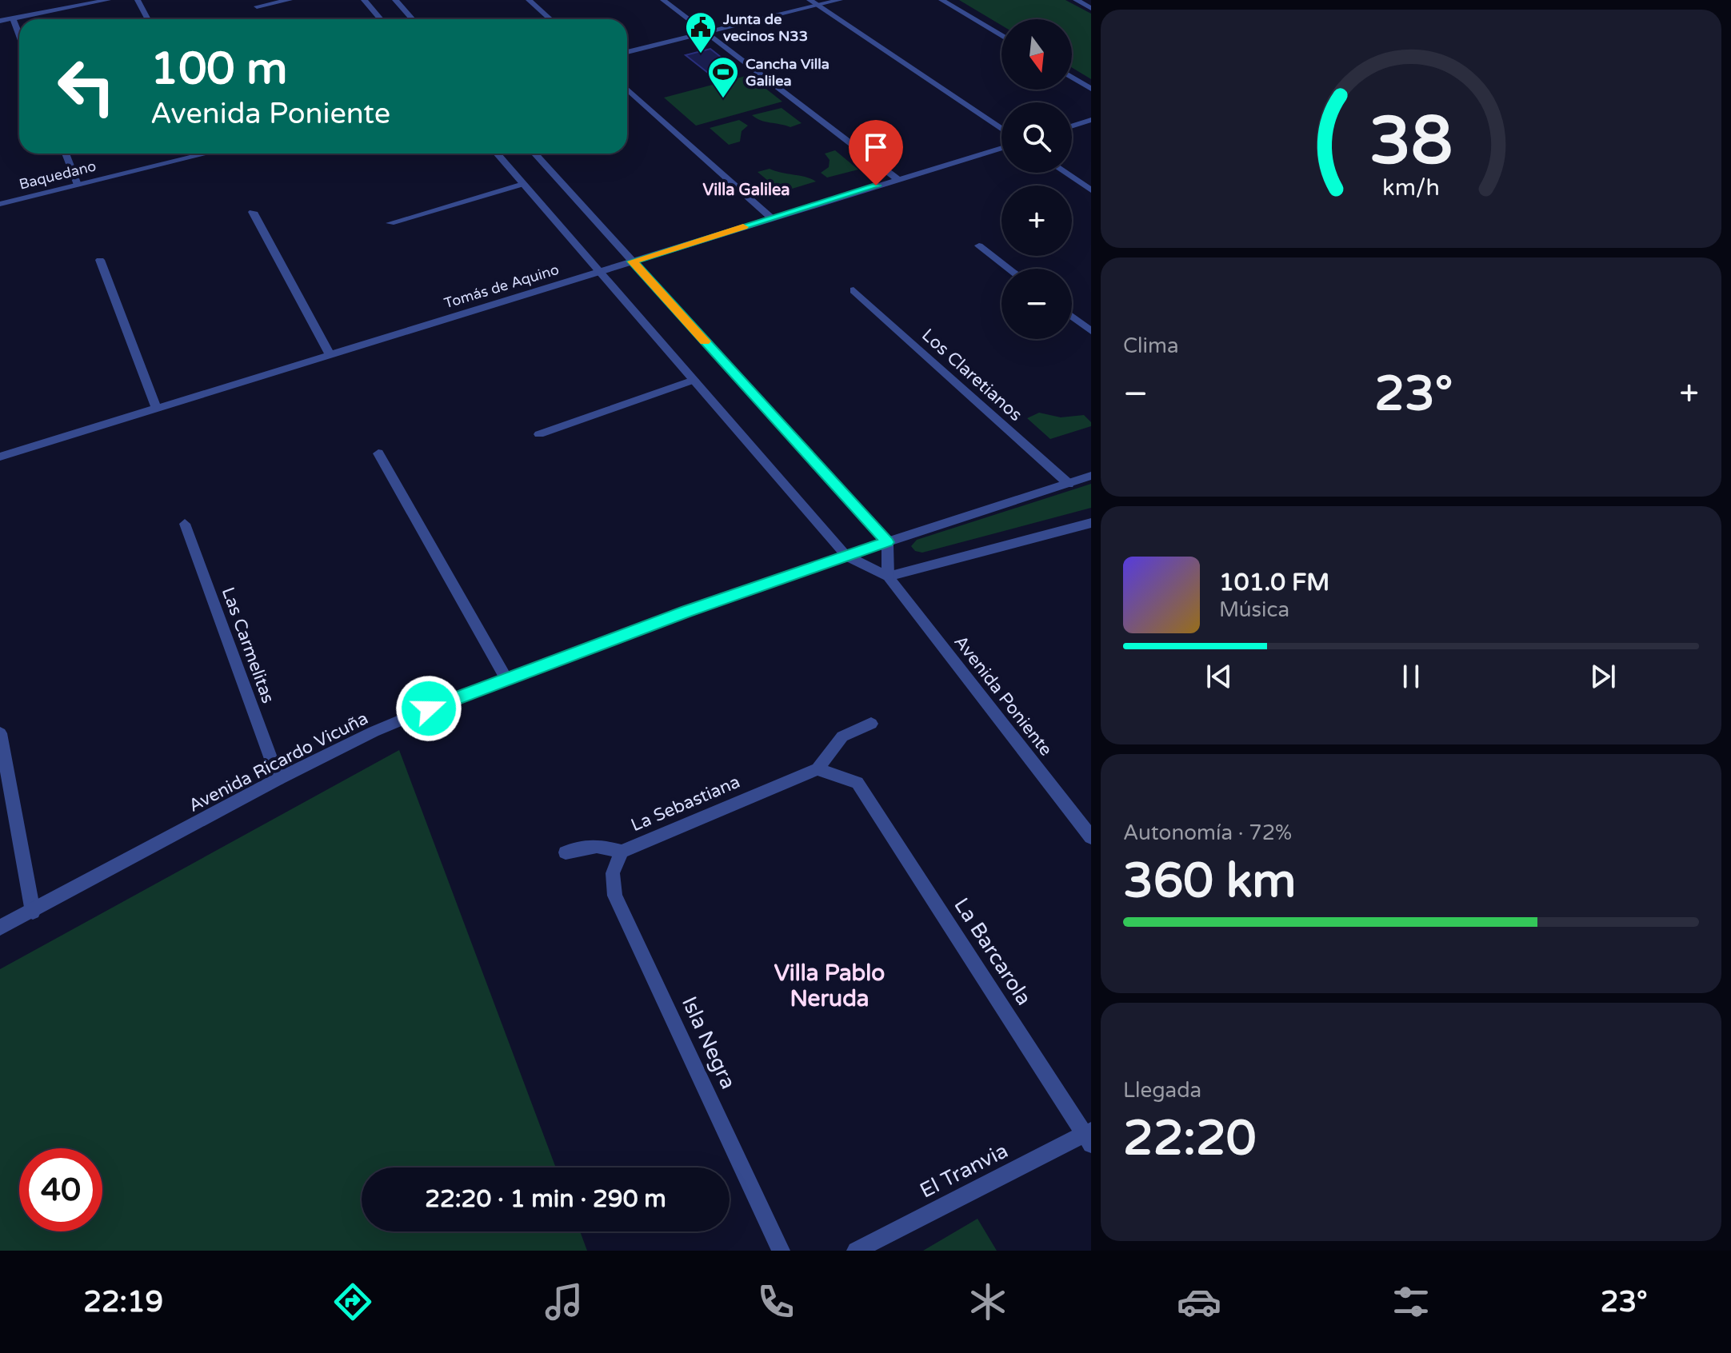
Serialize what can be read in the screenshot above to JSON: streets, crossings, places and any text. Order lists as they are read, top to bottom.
{
  "streets": {
    "street": [
      "Baquedano",
      "Tomás de Aquino",
      "Los Claretianos",
      "Las Carmelitas",
      "Avenida Poniente",
      "Avenida Ricardo Vicuña",
      "La Sebastiana",
      "La Barcarola",
      "Isla Negra",
      "El Tranvia"
    ]
  },
  "crossings": [
    ["Tomás de Aquino", "Avenida Poniente"],
    ["Los Claretianos", "Avenida Ricardo Vicuña"],
    ["Las Carmelitas", "Avenida Ricardo Vicuña"],
    ["Avenida Poniente", "Avenida Ricardo Vicuña"],
    ["La Sebastiana", "La Barcarola"],
    ["La Sebastiana", "Isla Negra"],
    ["La Barcarola", "El Tranvia"]
  ],
  "districts": ["Villa Galilea", "Villa Pablo Neruda"],
  "places": {
    "public building": ["Junta de vecinos N33"],
    "sports": ["Cancha Villa Galilea"]
  },
  "north": "bottom",
  "page": {
    "map_buttons": ["+", "−"],
    "turn": ["100 m", "Avenida Poniente"],
    "tile": [
      "Clima",
      ["Autonomía · 72%", "360 km"],
      ["Llegada", "22:20"]
    ],
    "heat": ["−", "23°", "+"],
    "song": ["101.0 FM", "Música"],
    "limit": "40",
    "trip": "22:20 · 1 min · 290 m",
    "tabs": ["22:19", "23°"],
    "gauge": ["38", "km/h"]
  }
}
